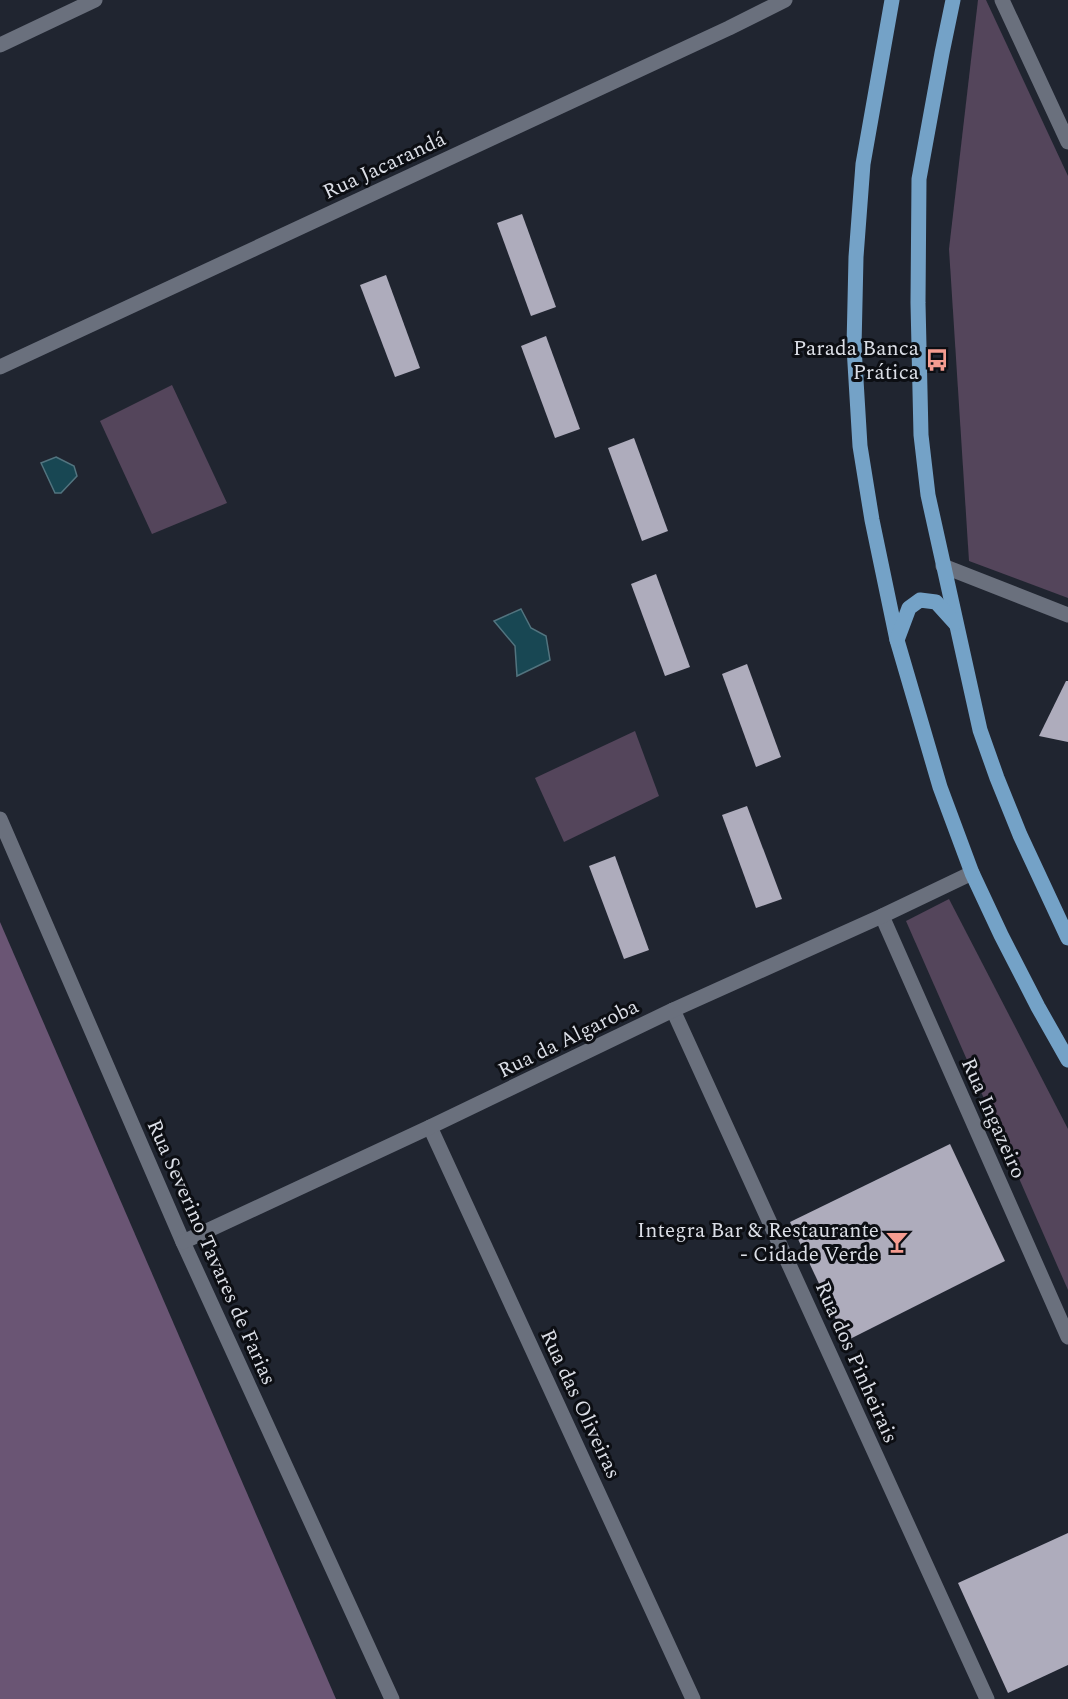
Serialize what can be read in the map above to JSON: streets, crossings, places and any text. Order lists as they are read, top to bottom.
{
  "streets": {
    "street": [
      "Rua Jacarandá",
      "Rua da Algaroba",
      "Rua Ingazeiro",
      "Rua Severino Tavares de Farias",
      "Rua dos Pinheirais",
      "Rua das Oliveiras"
    ]
  },
  "crossings": [
    ["Rua da Algaroba", "Rua Ingazeiro"],
    ["Rua da Algaroba", "Rua Severino Tavares de Farias"],
    ["Rua da Algaroba", "Rua dos Pinheirais"],
    ["Rua da Algaroba", "Rua das Oliveiras"]
  ],
  "places": {
    "bus stop": ["Parada Banca Prática"],
    "bar": ["Integra Bar & Restaurante - Cidade Verde"]
  }
}
